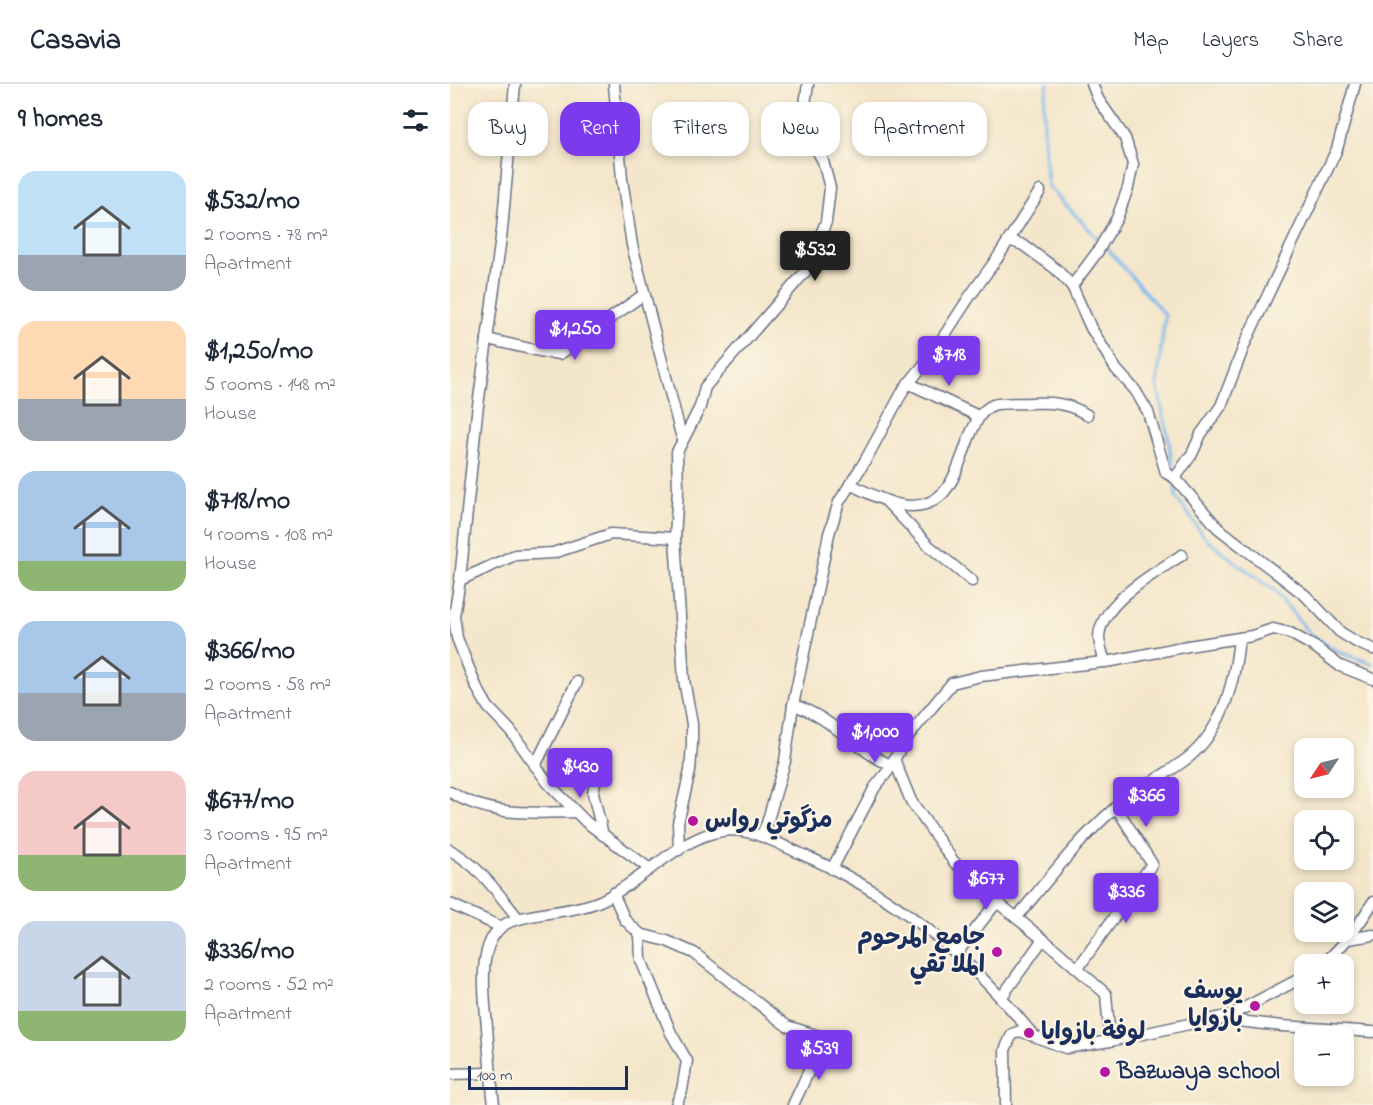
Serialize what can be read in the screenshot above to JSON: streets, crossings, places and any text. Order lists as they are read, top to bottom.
{
  "places": [
    "مزگوتي رواس",
    "جامع المرحوم الملا تقي",
    "يوسف بازوايا",
    "لوفة بازوايا",
    "Bazwaya school"
  ],
  "scale_bar": "100 m",
  "north": "bottom left",
  "page": {
    "header": "Casavia",
    "nav": ["Map", "Layers", "Share"],
    "heading": "9 homes",
    "chip": [
      "Buy",
      "Rent",
      "Filters",
      "New",
      "Apartment"
    ],
    "list": [
      {
        "name": "$532/mo",
        "note": "2 rooms · 78 m² · Apartment"
      },
      {
        "name": "$1,250/mo",
        "note": "5 rooms · 148 m² · House"
      },
      {
        "name": "$718/mo",
        "note": "4 rooms · 108 m² · House"
      },
      {
        "name": "$366/mo",
        "note": "2 rooms · 58 m² · Apartment"
      },
      {
        "name": "$677/mo",
        "note": "3 rooms · 95 m² · Apartment"
      },
      {
        "name": "$336/mo",
        "note": "2 rooms · 52 m² · Apartment"
      }
    ],
    "price": [
      "$532",
      "$1,250",
      "$718",
      "$1,000",
      "$430",
      "$366",
      "$677",
      "$336",
      "$539"
    ],
    "map_buttons": ["+", "−"],
    "scale": "100 m"
  }
}
